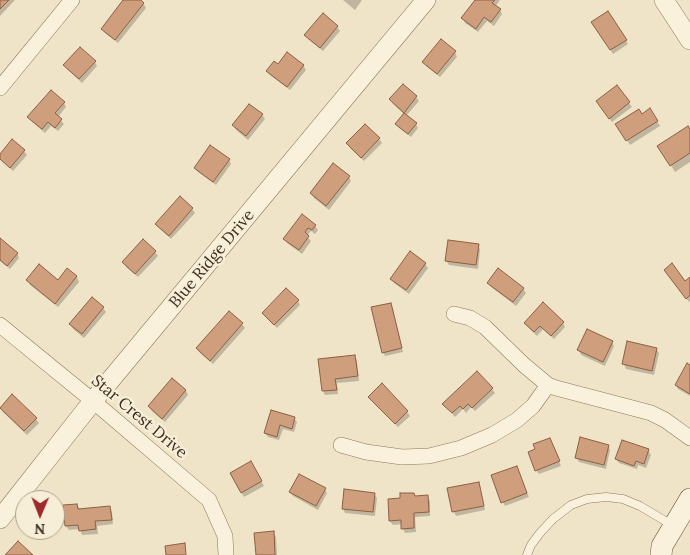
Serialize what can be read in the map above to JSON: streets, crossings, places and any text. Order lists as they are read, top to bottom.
{
  "streets": {
    "street": ["Blue Ridge Drive", "Star Crest Drive"]
  },
  "crossings": [
    ["Blue Ridge Drive", "Star Crest Drive"]
  ],
  "north": "bottom"
}
